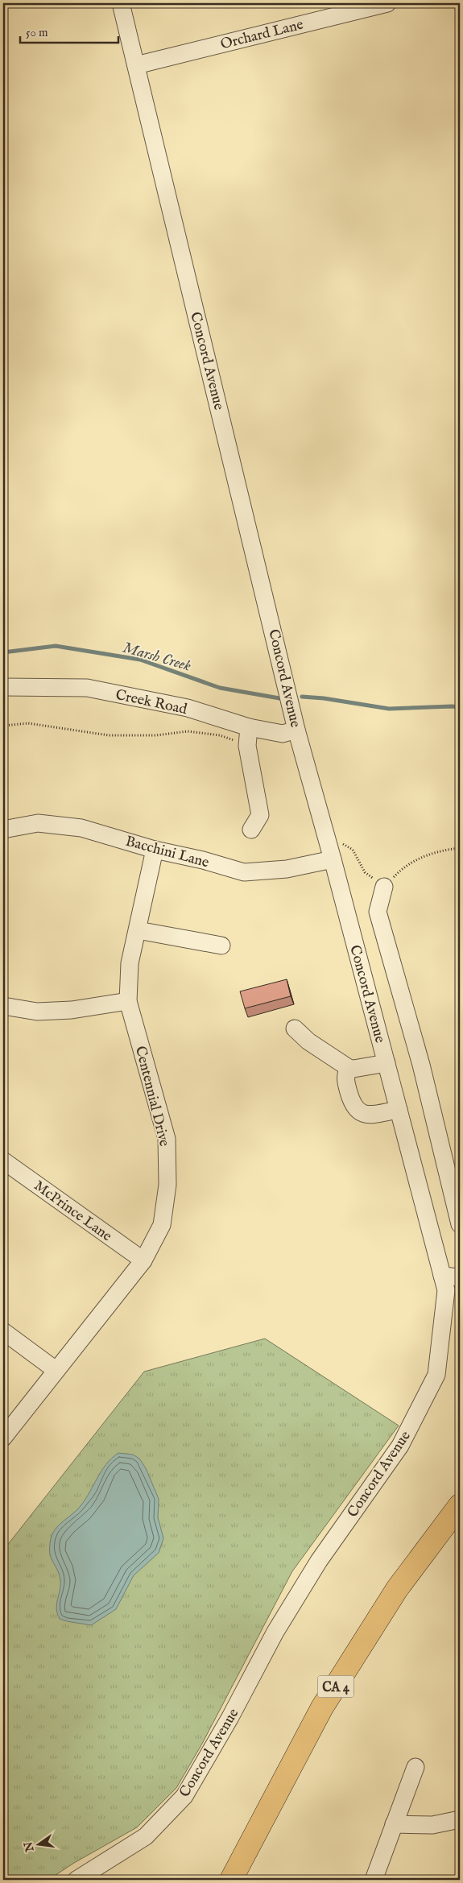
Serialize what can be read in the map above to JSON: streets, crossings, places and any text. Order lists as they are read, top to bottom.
{
  "streets": {
    "highway": ["CA 4"],
    "street": [
      "Orchard Lane",
      "Concord Avenue",
      "Creek Road",
      "Bacchini Lane",
      "Centennial Drive",
      "McPrince Lane"
    ]
  },
  "crossings": [
    ["Orchard Lane", "Concord Avenue"],
    ["Concord Avenue", "Creek Road"],
    ["Concord Avenue", "Bacchini Lane"],
    ["Bacchini Lane", "Centennial Drive"],
    ["Centennial Drive", "McPrince Lane"]
  ],
  "water": ["Marsh Creek"],
  "scale_bar": "50 m",
  "north": "left"
}
